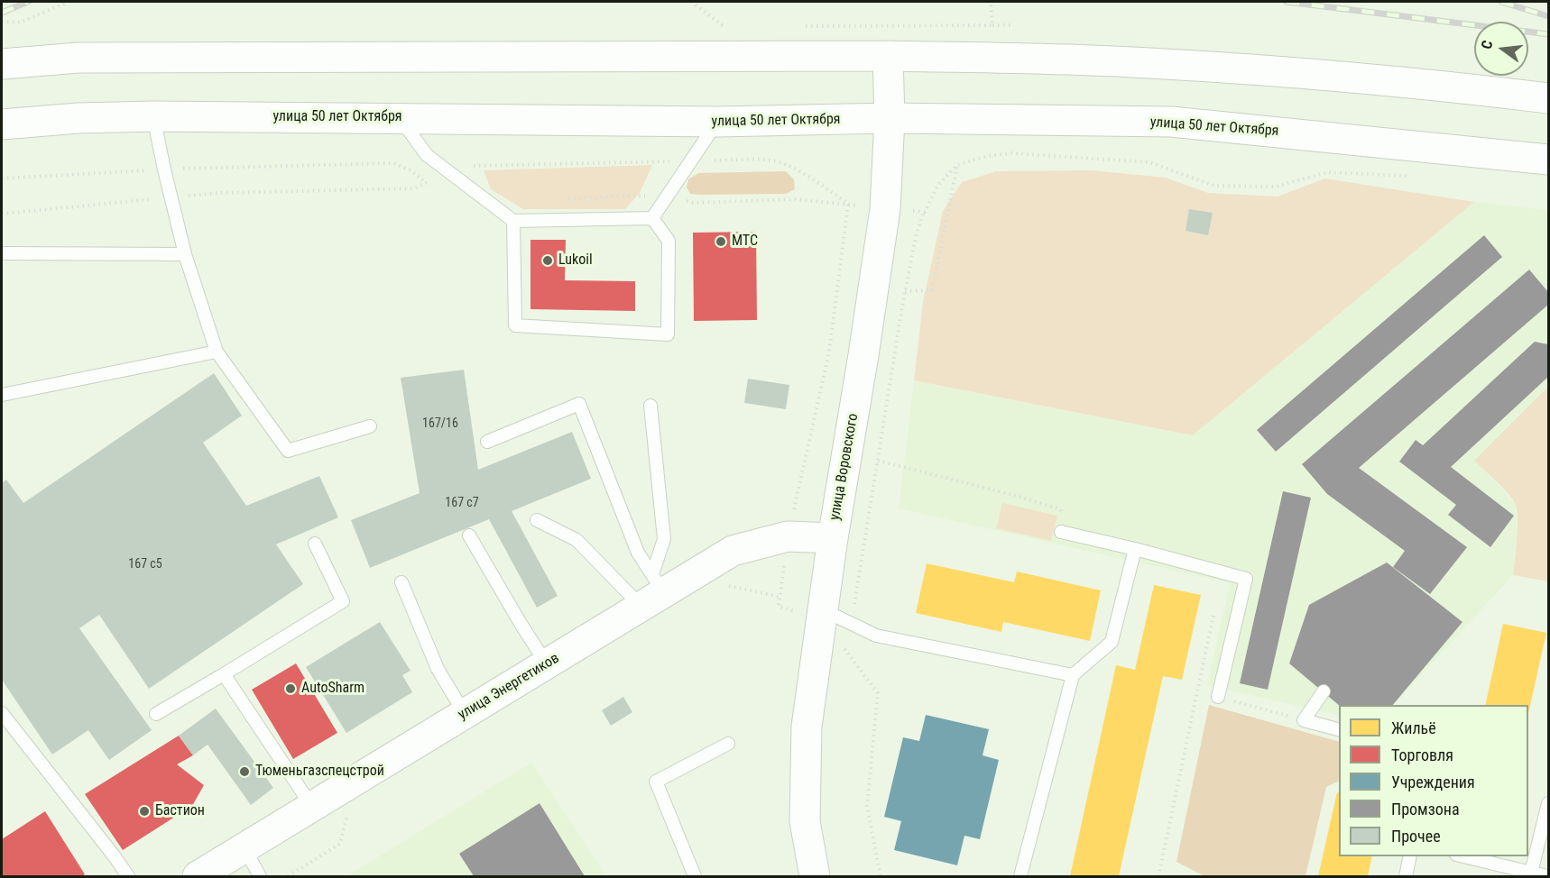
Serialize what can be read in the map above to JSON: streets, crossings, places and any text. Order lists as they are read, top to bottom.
{
  "streets": {
    "main road": ["улица 50 лет Октября", "улица Воровского", "улица Энергетиков"]
  },
  "crossings": [
    ["улица 50 лет Октября", "улица Воровского"],
    ["улица Воровского", "улица Энергетиков"]
  ],
  "places": [
    "МТС",
    "Lukoil",
    "AutoSharm",
    "Тюменьгазспецстрой",
    "Бастион"
  ],
  "house_numbers": ["167/16", "167 с7", "167 с5"],
  "legend": [
    "Жильё",
    "Торговля",
    "Учреждения",
    "Промзона",
    "Прочее"
  ],
  "north": "left"
}
